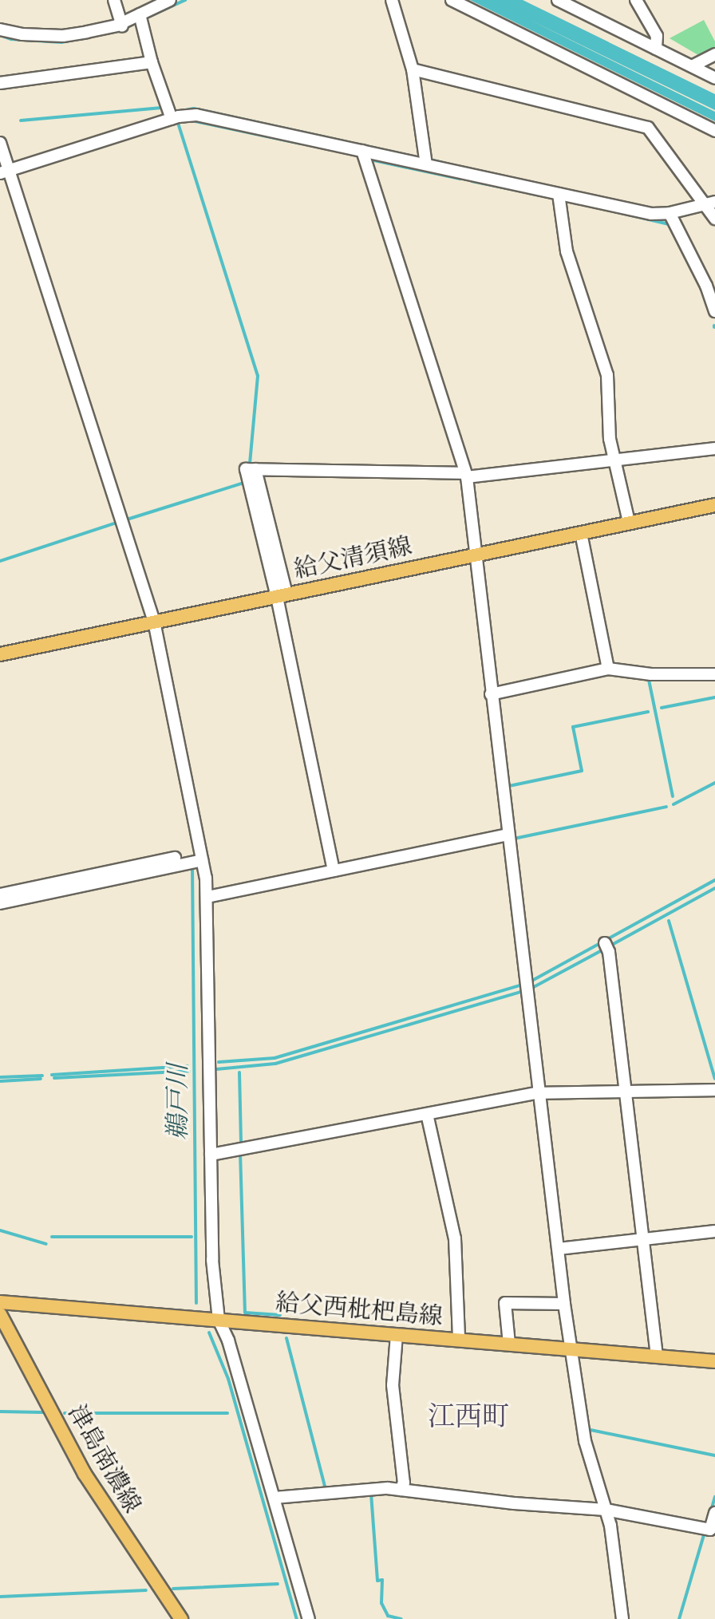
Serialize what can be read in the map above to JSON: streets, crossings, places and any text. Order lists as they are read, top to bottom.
{
  "streets": {
    "main road": ["給父清須線", "給父西枇杷島線", "津島南濃線"]
  },
  "districts": ["江西町"],
  "water": ["鵜戸川"]
}
